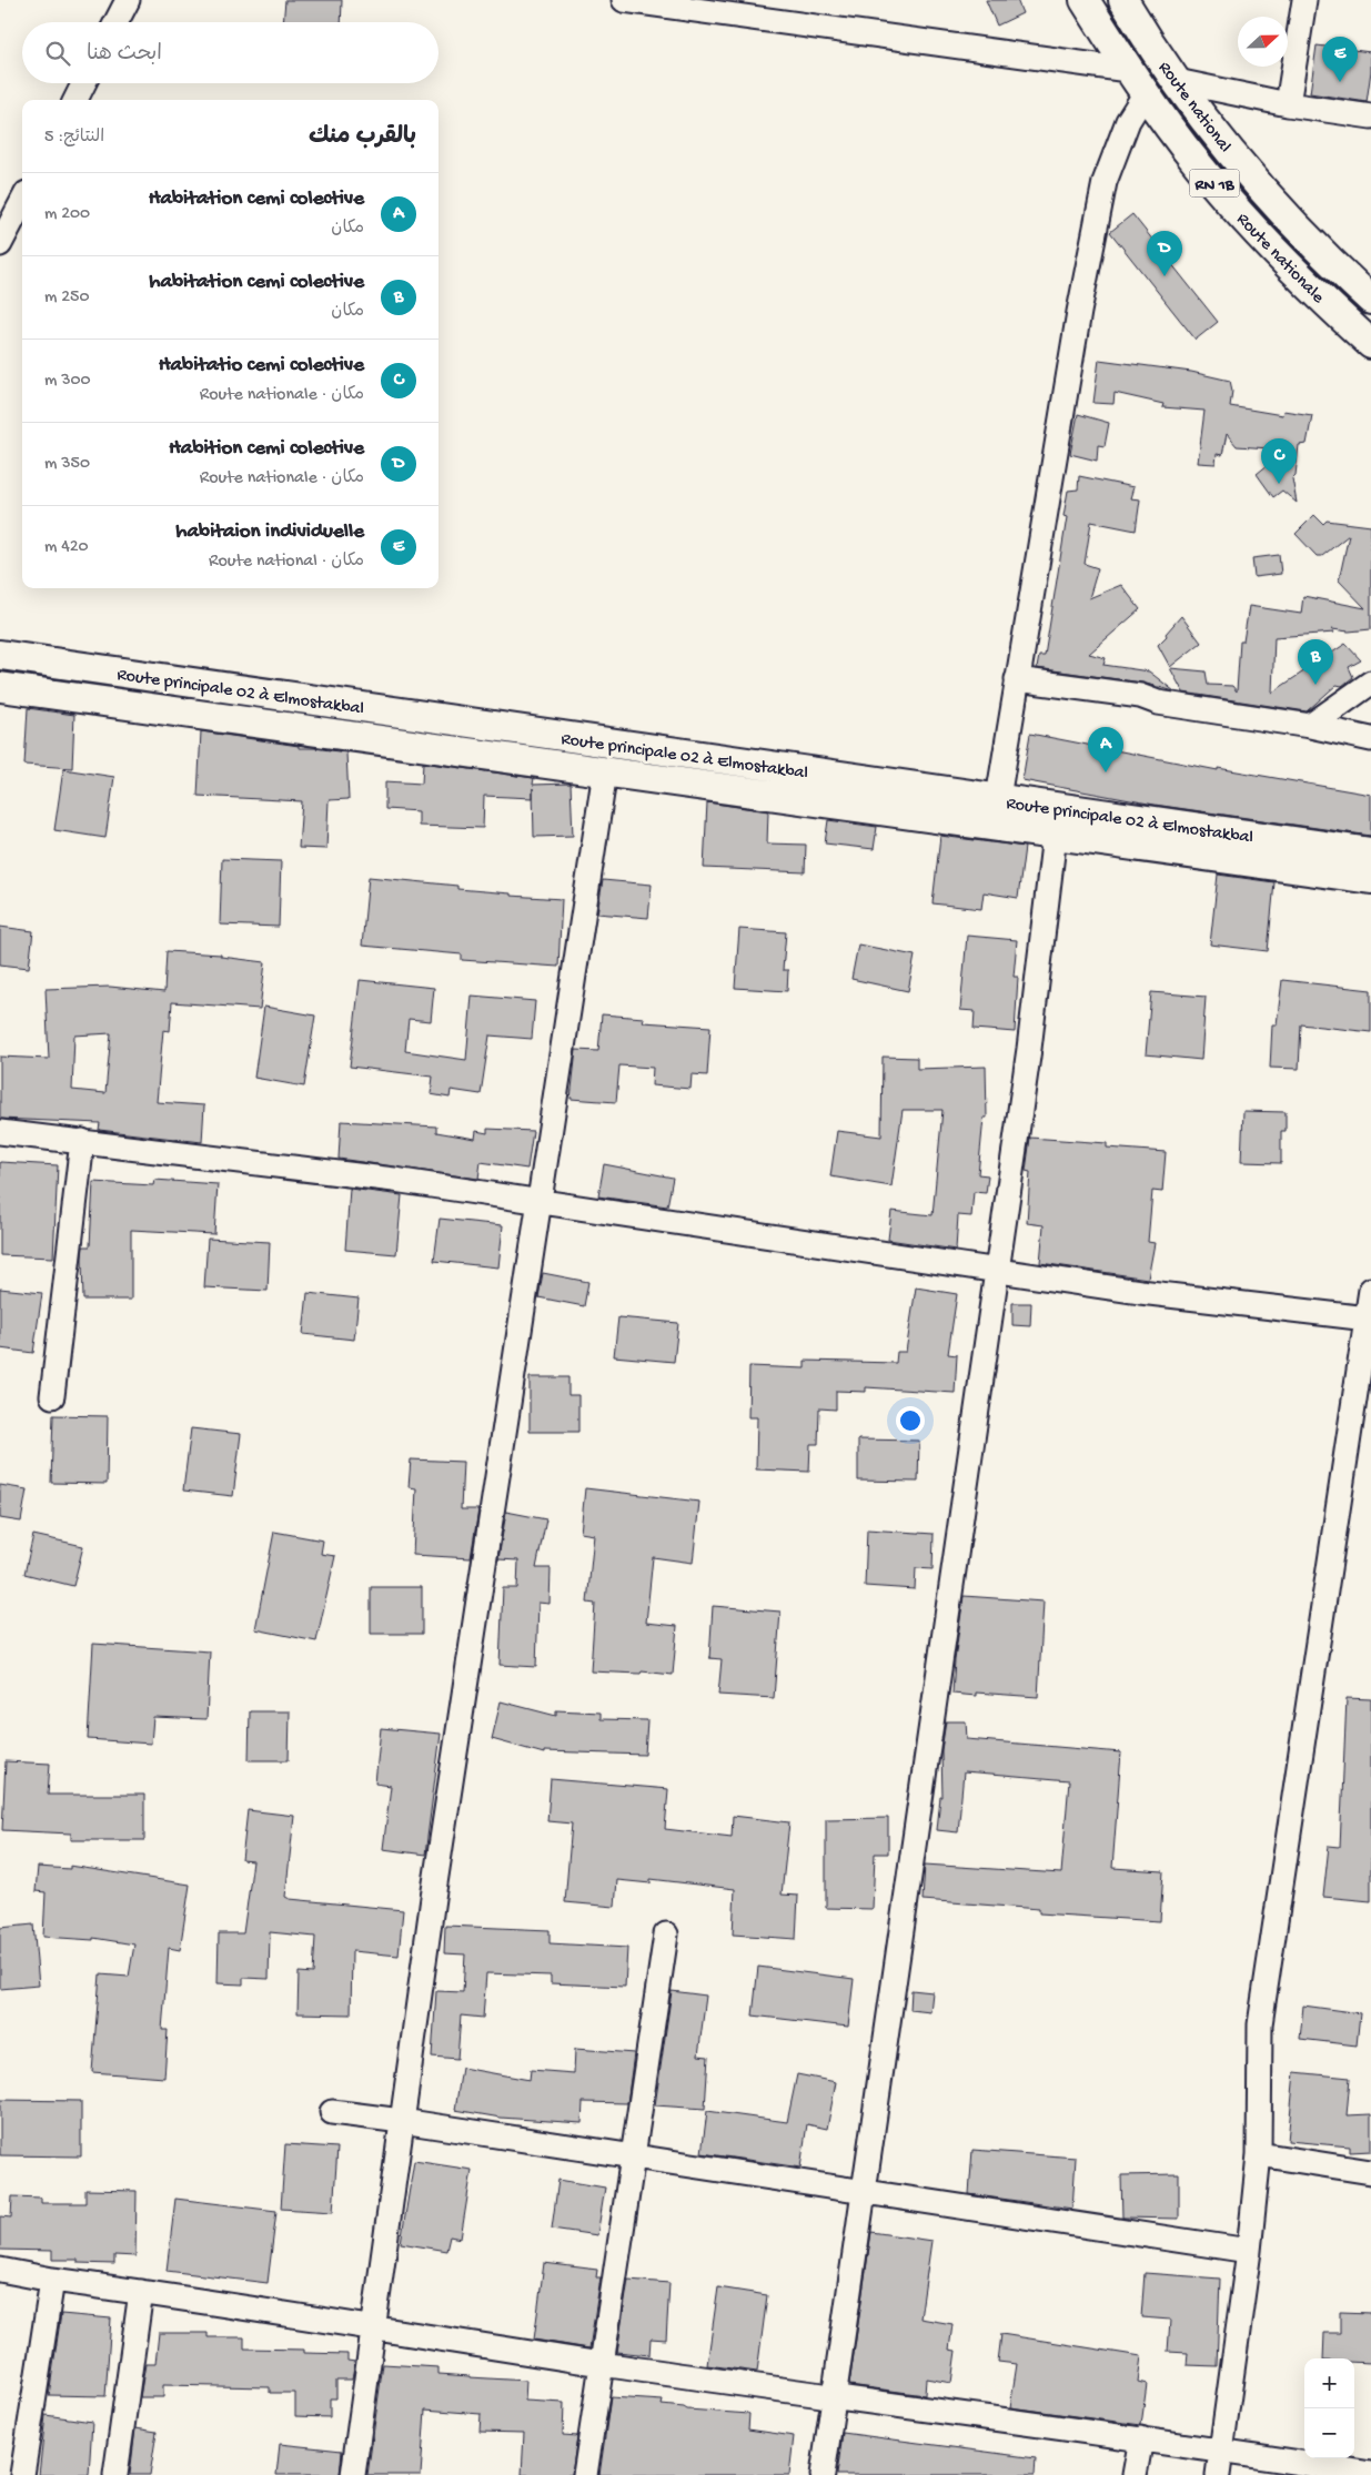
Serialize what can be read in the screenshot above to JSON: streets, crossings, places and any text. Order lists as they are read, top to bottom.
{
  "streets": {
    "main road": [
      "Route national",
      "RN 1B",
      "Route nationale",
      "Route principale 02 à Elmostakbal"
    ]
  },
  "north": "right",
  "page": {
    "search": "ابحث هنا",
    "pins": [
      "E",
      "D",
      "C",
      "B",
      "A"
    ],
    "heading": ["بالقرب منك", "النتائج: 5"],
    "list": [
      {
        "mark": "A",
        "name": "Habitation cemi colective",
        "note": "مكان",
        "value": "200 m"
      },
      {
        "mark": "B",
        "name": "habitation cemi colective",
        "note": "مكان",
        "value": "250 m"
      },
      {
        "mark": "C",
        "name": "Habitatio cemi colective",
        "note": "مكان · Route nationale",
        "value": "300 m"
      },
      {
        "mark": "D",
        "name": "Habition cemi colective",
        "note": "مكان · Route nationale",
        "value": "350 m"
      },
      {
        "mark": "E",
        "name": "habitaion individuelle",
        "note": "مكان · Route national",
        "value": "420 m"
      }
    ],
    "map_buttons": ["+", "−"]
  }
}
